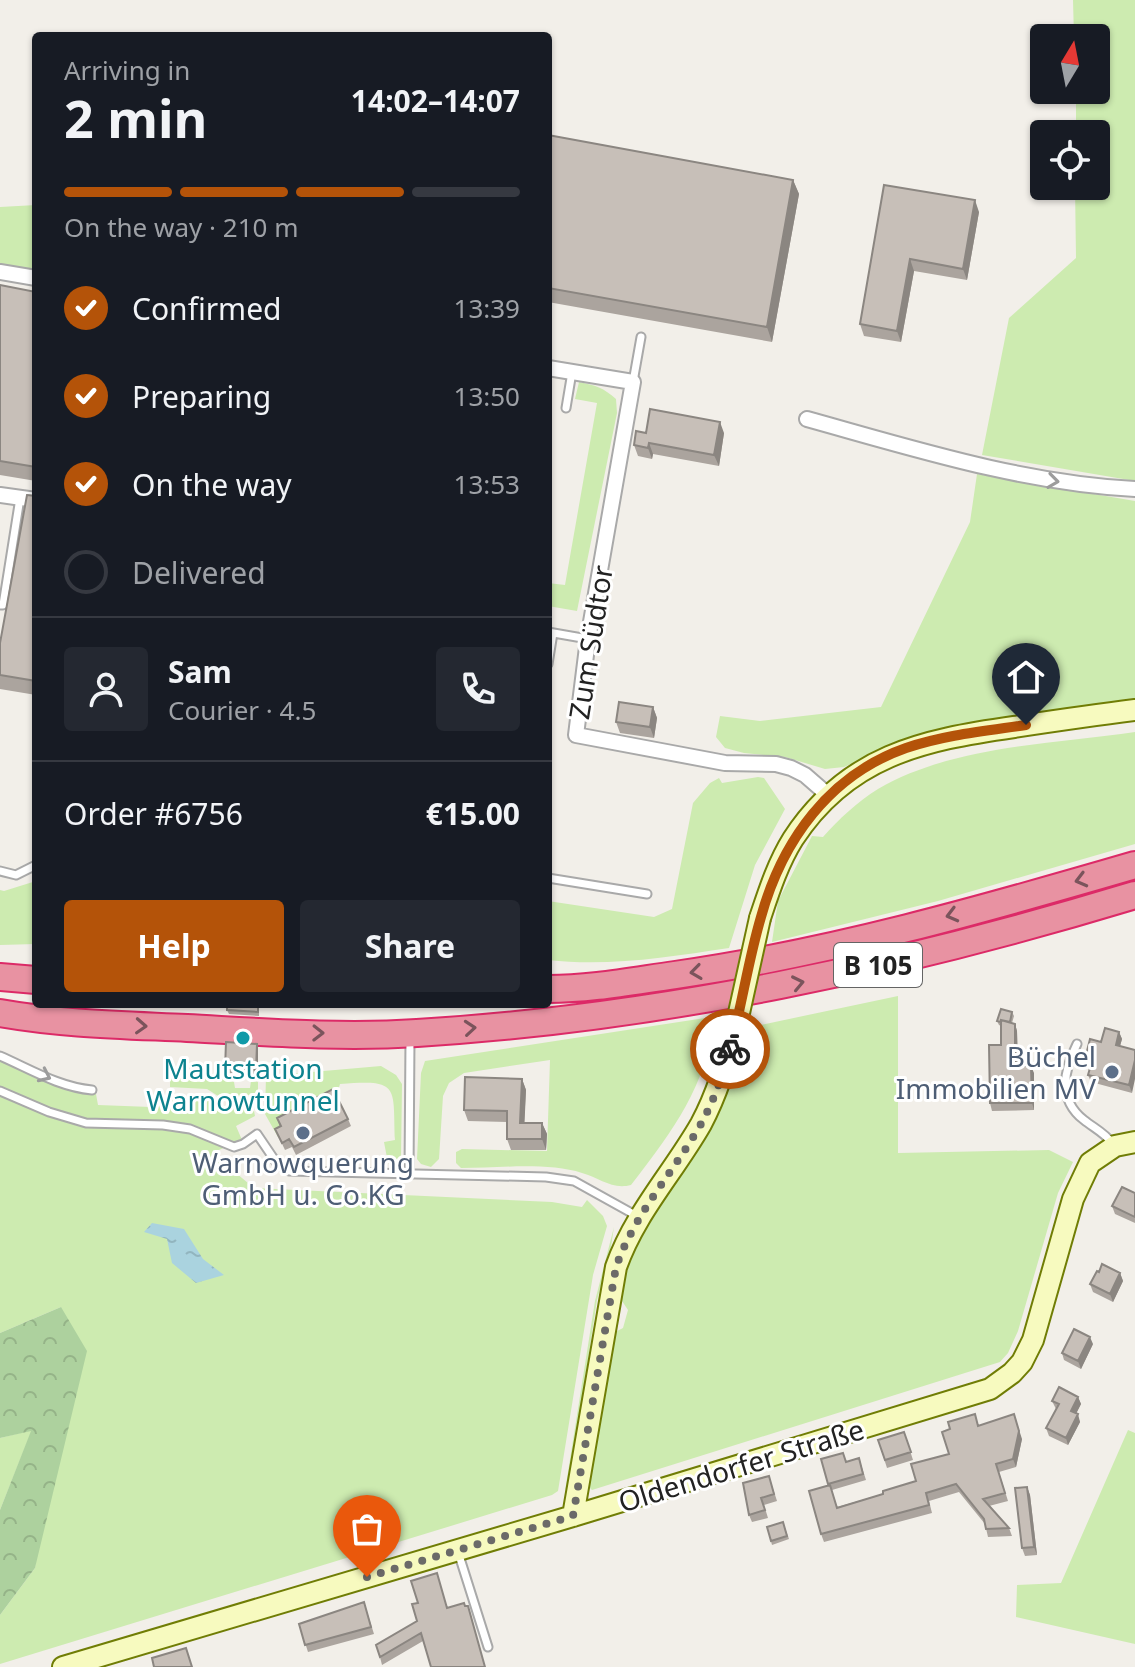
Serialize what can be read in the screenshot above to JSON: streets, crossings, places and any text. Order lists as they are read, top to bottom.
{
  "streets": {
    "highway": ["B 105"],
    "street": ["Zum Südtor", "Oldendorfer Straße"]
  },
  "places": ["Mautstation Warnowtunnel", "Büchel Immobilien MV", "Warnowquerung GmbH u. Co.KG"],
  "north": "top",
  "page": {
    "heading": ["2 min", "Arriving in", "14:02–14:07"],
    "panel": [
      "Sam",
      "Courier · 4.5",
      "Order #6756",
      "€15.00"
    ],
    "bar": "On the way · 210 m",
    "list": [
      ["Confirmed", "13:39"],
      ["Preparing", "13:50"],
      ["On the way", "13:53"],
      "Delivered"
    ],
    "buttons": ["Help", "Share"]
  }
}
